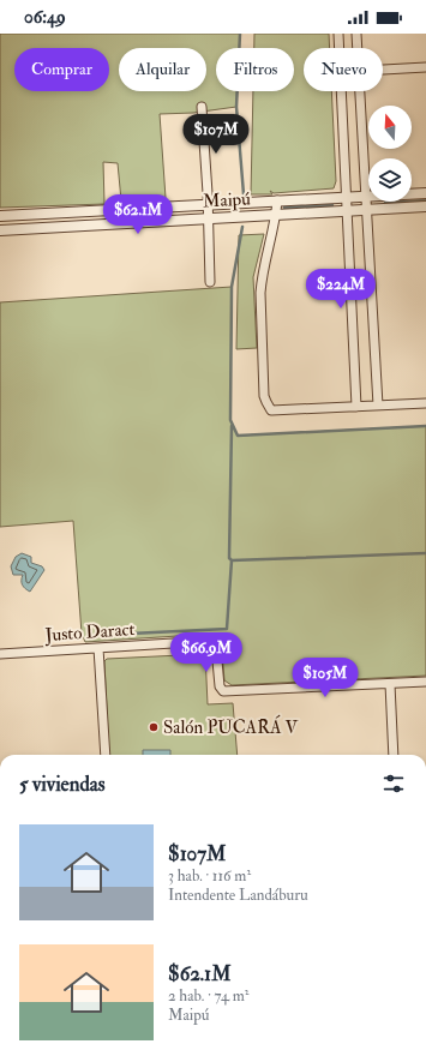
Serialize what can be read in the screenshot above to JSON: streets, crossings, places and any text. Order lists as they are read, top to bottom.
{
  "streets": {
    "street": ["Maipú", "Justo Daract"]
  },
  "places": ["Salón PUCARÁ V"],
  "north": "top",
  "page": {
    "status": "06:49",
    "chip": [
      "Comprar",
      "Alquilar",
      "Filtros",
      "Nuevo"
    ],
    "price": [
      "$107M",
      "$62.1M",
      "$224M",
      "$66.9M",
      "$105M"
    ],
    "heading": "5 viviendas",
    "list": [
      {
        "name": "$107M",
        "note": "3 hab. · 116 m² · Intendente Landáburu"
      },
      {
        "name": "$62.1M",
        "note": "2 hab. · 74 m² · Maipú"
      }
    ]
  }
}
